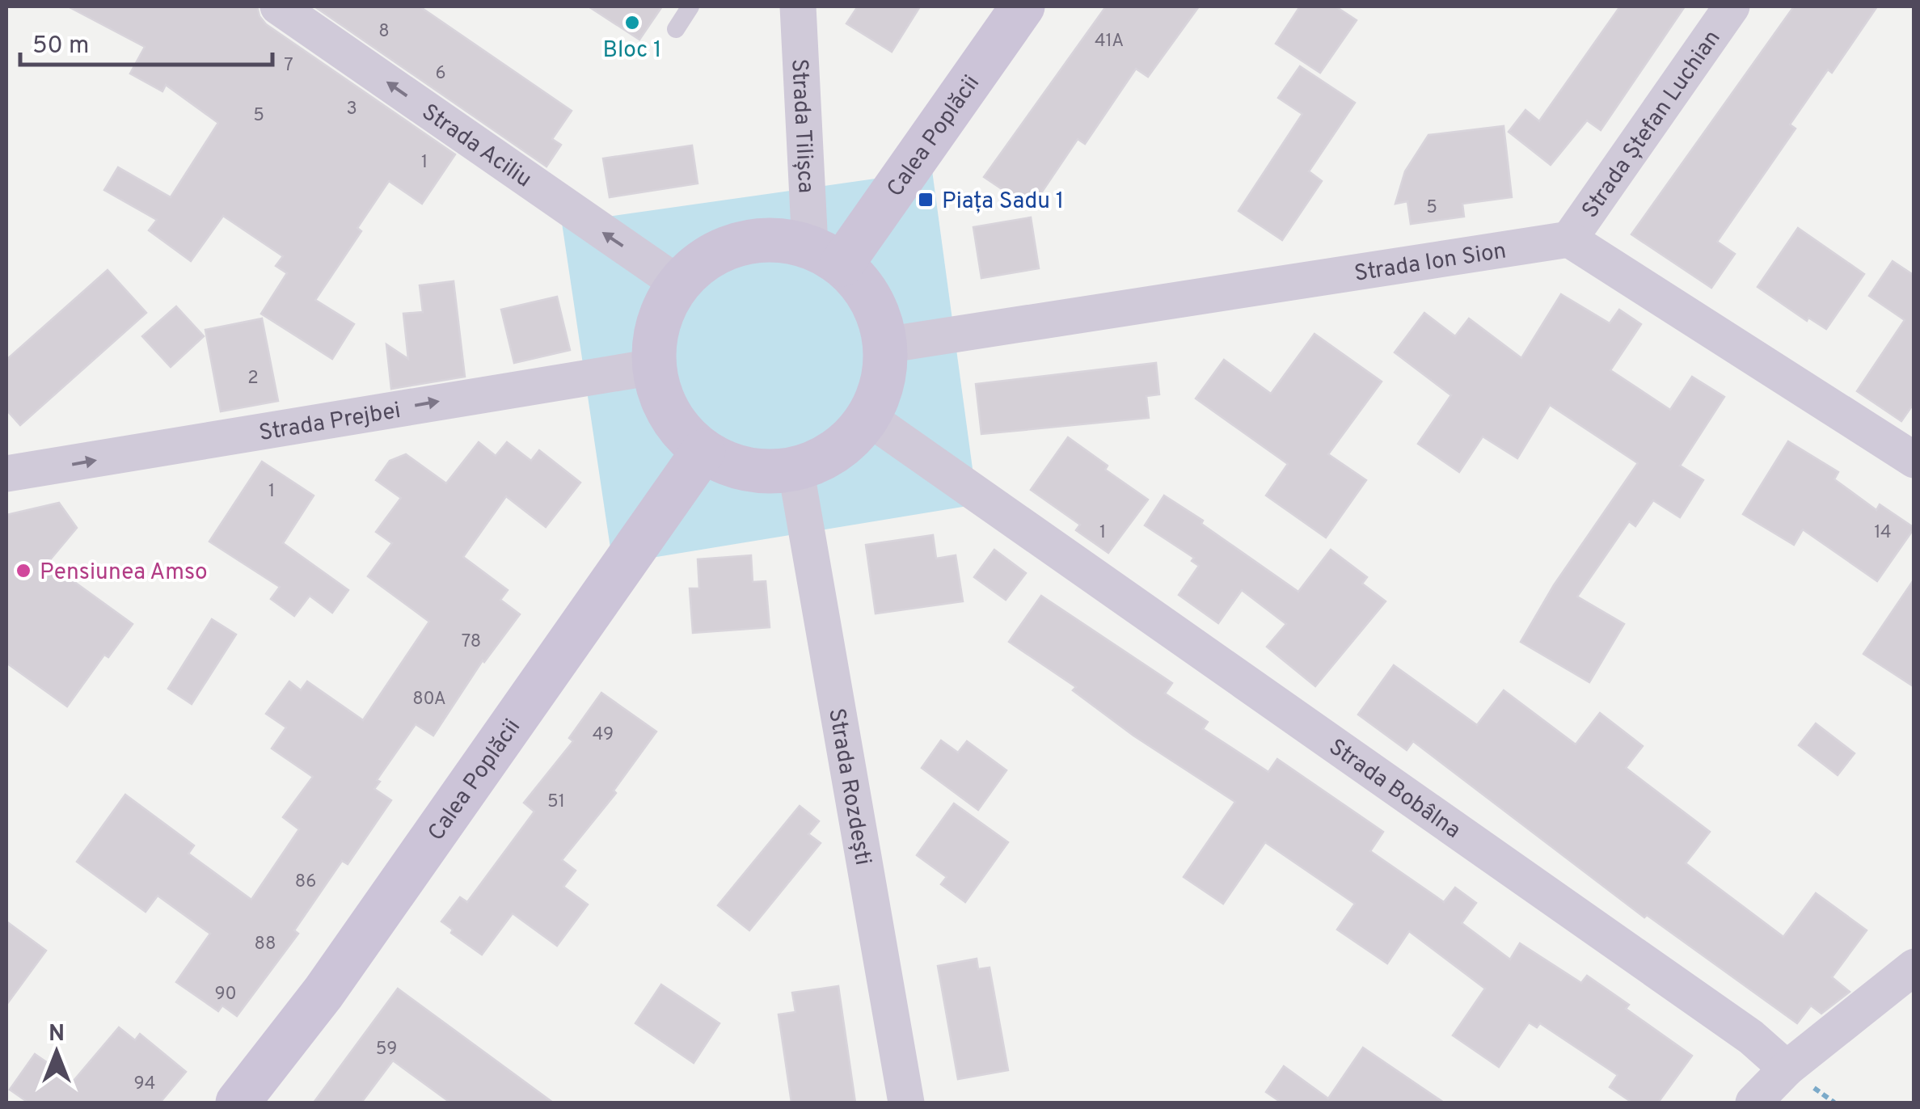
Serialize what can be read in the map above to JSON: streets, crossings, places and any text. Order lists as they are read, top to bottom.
{
  "streets": {
    "main road": ["Calea Poplăcii"],
    "street": [
      "Strada Ștefan Luchian",
      "Strada Tilișca",
      "Strada Aciliu",
      "Strada Ion Sion",
      "Strada Prejbei",
      "Strada Rozdești",
      "Strada Bobâlna"
    ]
  },
  "crossings": [
    ["Strada Ștefan Luchian", "Strada Ion Sion"],
    ["Strada Tilișca", "Calea Poplăcii"],
    ["Strada Tilișca", "Strada Aciliu"],
    ["Strada Tilișca", "Strada Ion Sion"],
    ["Strada Tilișca", "Strada Prejbei"],
    ["Strada Tilișca", "Strada Rozdești"],
    ["Strada Tilișca", "Strada Bobâlna"],
    ["Calea Poplăcii", "Strada Aciliu"],
    ["Calea Poplăcii", "Strada Ion Sion"],
    ["Calea Poplăcii", "Strada Prejbei"],
    ["Calea Poplăcii", "Strada Rozdești"],
    ["Calea Poplăcii", "Strada Bobâlna"],
    ["Strada Aciliu", "Strada Ion Sion"],
    ["Strada Aciliu", "Strada Prejbei"],
    ["Strada Aciliu", "Strada Rozdești"],
    ["Strada Aciliu", "Strada Bobâlna"],
    ["Strada Ion Sion", "Strada Prejbei"],
    ["Strada Ion Sion", "Strada Rozdești"],
    ["Strada Ion Sion", "Strada Bobâlna"],
    ["Strada Prejbei", "Strada Rozdești"],
    ["Strada Prejbei", "Strada Bobâlna"],
    ["Strada Rozdești", "Strada Bobâlna"]
  ],
  "one_way": ["Strada Aciliu", "Strada Prejbei"],
  "places": {
    "other": ["Bloc 1", "Pensiunea Amso"],
    "transit": ["Piața Sadu 1"]
  },
  "house_numbers": [
    "8",
    "41A",
    "7",
    "6",
    "3",
    "5",
    "1",
    "5",
    "2",
    "1",
    "1",
    "14",
    "78",
    "80A",
    "49",
    "51",
    "86",
    "88",
    "90",
    "59",
    "94"
  ],
  "scale_bar": "50 m",
  "north": "top"
}
